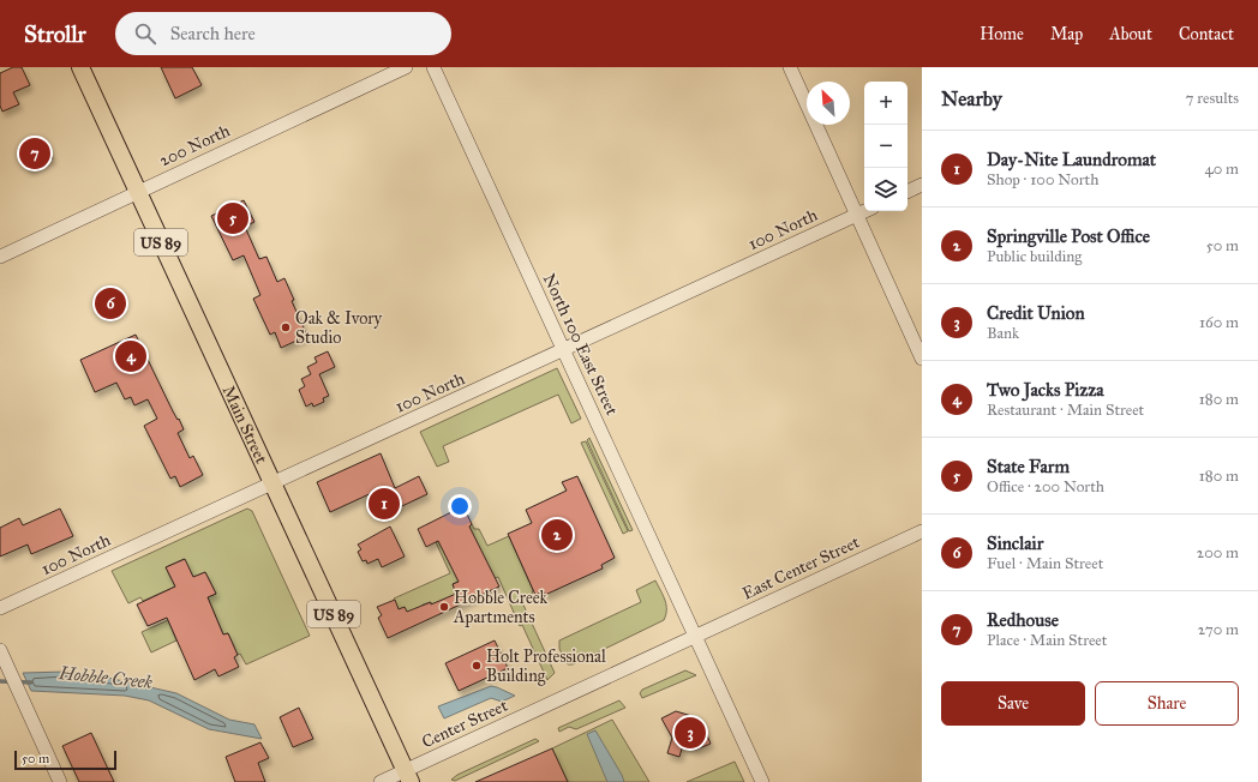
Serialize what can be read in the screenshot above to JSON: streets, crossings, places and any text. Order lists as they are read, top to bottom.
{
  "streets": {
    "main road": ["US 89", "Main Street"],
    "street": [
      "200 North",
      "100 North",
      "North 100 East Street",
      "East Center Street",
      "Center Street"
    ]
  },
  "crossings": [
    ["200 North", "Main Street"],
    ["100 North", "North 100 East Street"],
    ["100 North", "Main Street"],
    ["North 100 East Street", "East Center Street"],
    ["North 100 East Street", "Center Street"],
    ["Main Street", "Center Street"],
    ["East Center Street", "Center Street"]
  ],
  "water": ["Hobble Creek"],
  "places": ["Oak & Ivory Studio", "Hobble Creek Apartments", "Holt Professional Building"],
  "scale_bar": "50 m",
  "north": "top left",
  "page": {
    "header": "Strollr",
    "search": "Search here",
    "nav": [
      "Home",
      "Map",
      "About",
      "Contact"
    ],
    "heading": ["Nearby", "7 results"],
    "map_buttons": ["+", "−"],
    "list": [
      {
        "mark": "1",
        "name": "Day-Nite Laundromat",
        "note": "Shop · 100 North",
        "value": "40 m"
      },
      {
        "mark": "2",
        "name": "Springville Post Office",
        "note": "Public building",
        "value": "50 m"
      },
      {
        "mark": "3",
        "name": "Credit Union",
        "note": "Bank",
        "value": "160 m"
      },
      {
        "mark": "4",
        "name": "Two Jacks Pizza",
        "note": "Restaurant · Main Street",
        "value": "180 m"
      },
      {
        "mark": "5",
        "name": "State Farm",
        "note": "Office · 200 North",
        "value": "180 m"
      },
      {
        "mark": "6",
        "name": "Sinclair",
        "note": "Fuel · Main Street",
        "value": "200 m"
      },
      {
        "mark": "7",
        "name": "Redhouse",
        "note": "Place · Main Street",
        "value": "270 m"
      }
    ],
    "pins": [
      "7",
      "5",
      "6",
      "4",
      "1",
      "2",
      "3"
    ],
    "buttons": ["Save", "Share"],
    "scale": "50 m"
  }
}
